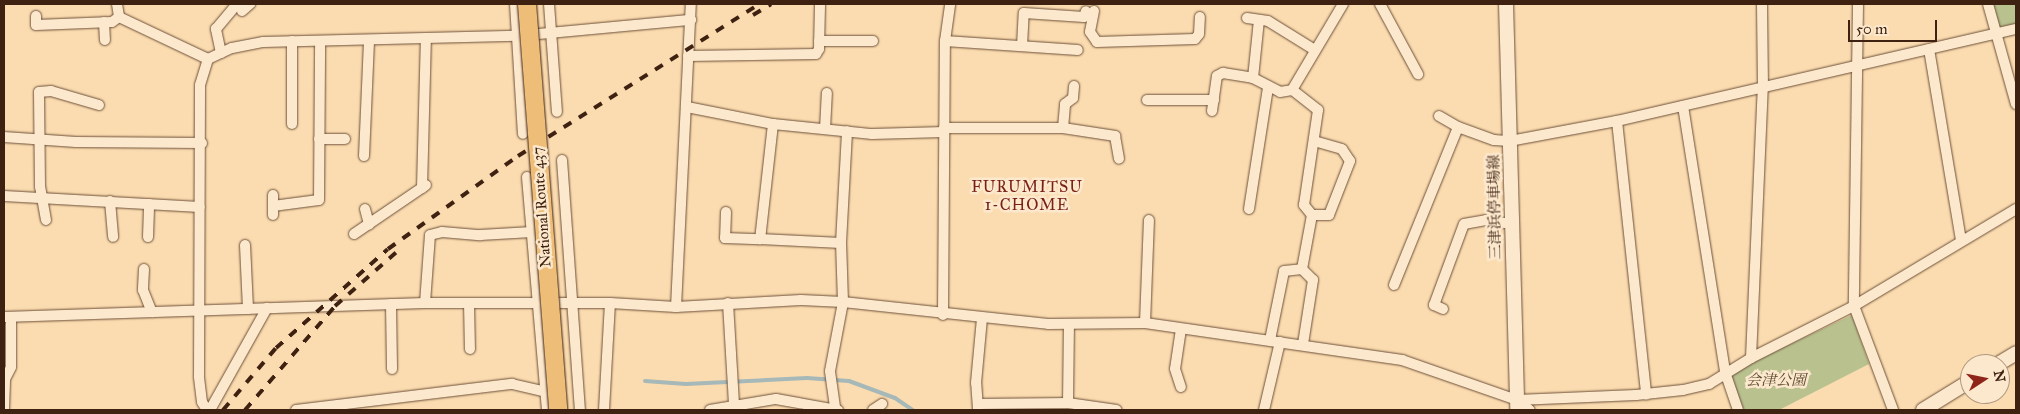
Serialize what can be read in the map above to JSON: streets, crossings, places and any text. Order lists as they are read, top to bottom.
{
  "streets": {
    "highway": ["National Route 437"],
    "main road": ["三津浜停車場線"]
  },
  "districts": ["FURUMITSU 1-CHOME"],
  "parks": ["会津公園"],
  "scale_bar": "50 m",
  "north": "right"
}
